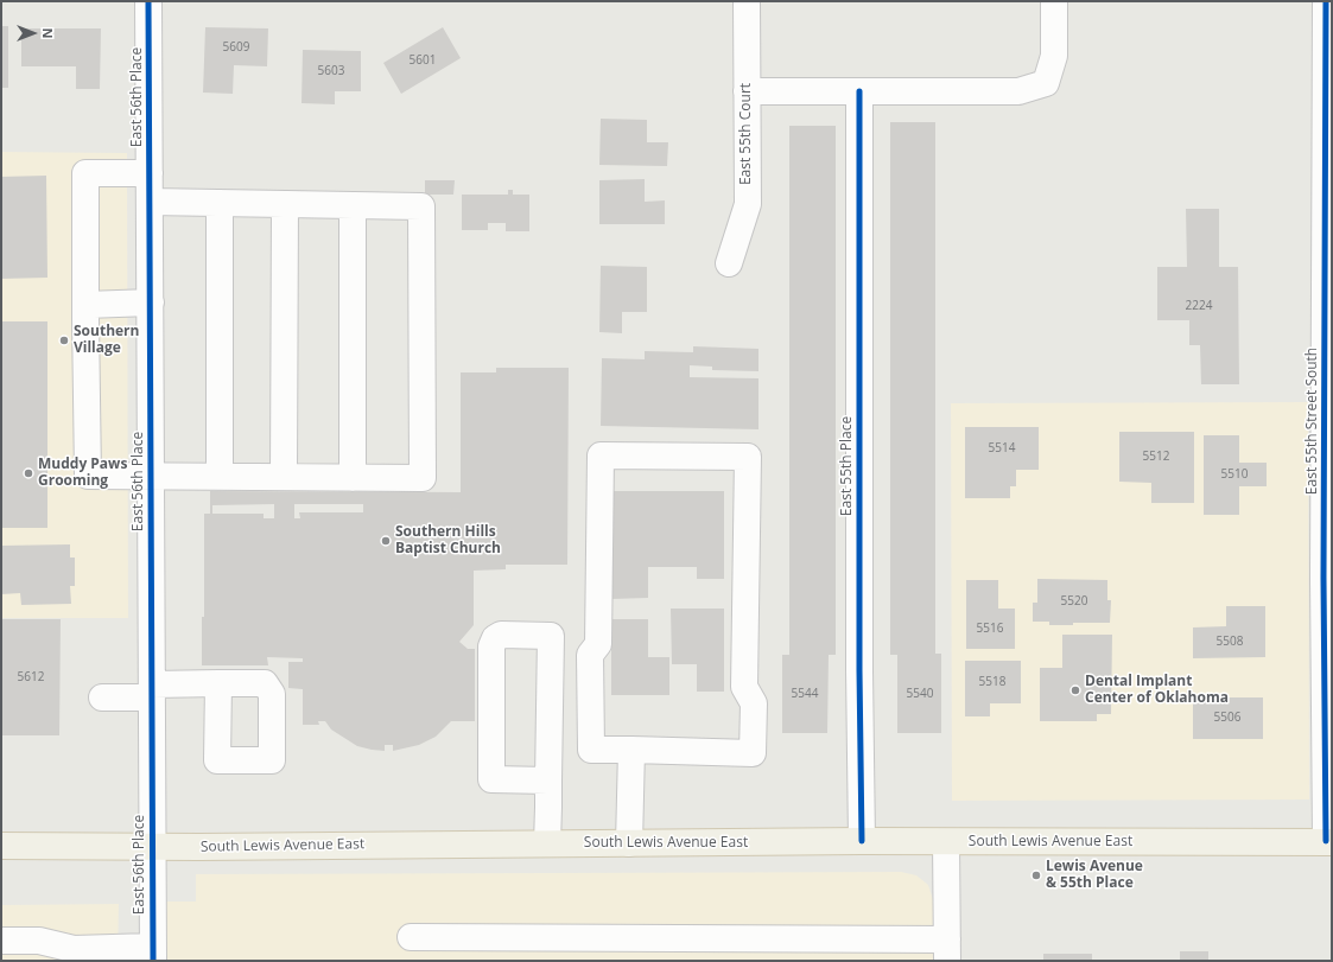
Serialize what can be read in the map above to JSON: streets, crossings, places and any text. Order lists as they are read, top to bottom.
{
  "streets": {
    "main road": ["South Lewis Avenue East"],
    "street": [
      "East 56th Place",
      "East 55th Court",
      "East 55th Street South",
      "East 55th Place"
    ]
  },
  "crossings": [
    ["East 56th Place", "South Lewis Avenue East"],
    ["East 55th Street South", "South Lewis Avenue East"],
    ["East 55th Place", "South Lewis Avenue East"]
  ],
  "places": [
    "Southern Village",
    "Muddy Paws Grooming",
    "Southern Hills Baptist Church",
    "Dental Implant Center of Oklahoma",
    "Lewis Avenue & 55th Place"
  ],
  "house_numbers": [
    "5609",
    "5601",
    "5603",
    "2224",
    "5514",
    "5512",
    "5510",
    "5520",
    "5516",
    "5508",
    "5612",
    "5518",
    "5544",
    "5540",
    "5506"
  ],
  "north": "right"
}
